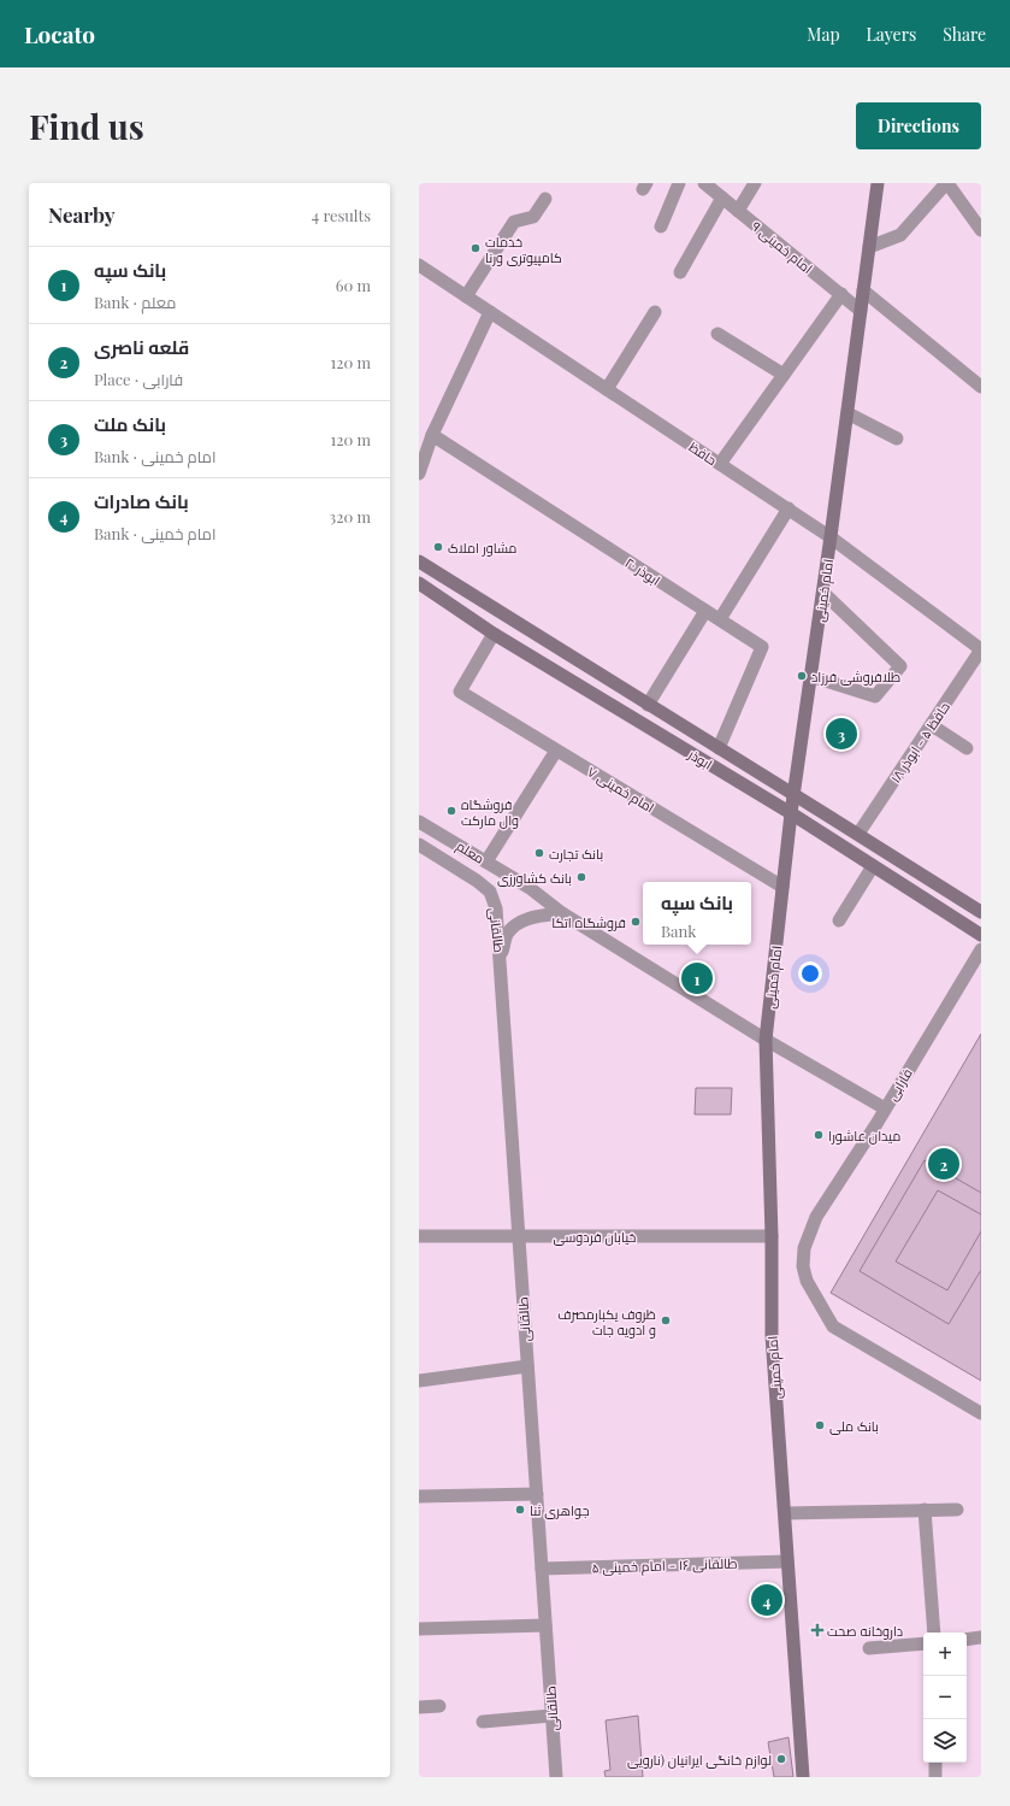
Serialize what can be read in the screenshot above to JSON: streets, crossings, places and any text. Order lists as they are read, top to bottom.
{
  "streets": {
    "main road": ["امام خمینی", "ابوذر"],
    "street": [
      "امام خمینی ۹",
      "حافظ",
      "ابوذر ۲۰",
      "حافظ ۵ - ابوذر ۱۸",
      "امام خمینی ۷",
      "معلم",
      "طالقانی",
      "فارابی",
      "خیابان فردوسی",
      "طالقانی ۱۶ - امام خمینی ۵"
    ]
  },
  "crossings": [
    ["امام خمینی ۹", "امام خمینی"],
    ["حافظ", "امام خمینی"],
    ["حافظ", "حافظ ۵ - ابوذر ۱۸"],
    ["ابوذر ۲۰", "ابوذر"],
    ["امام خمینی", "ابوذر"],
    ["امام خمینی", "امام خمینی ۷"],
    ["امام خمینی", "معلم"],
    ["امام خمینی", "خیابان فردوسی"],
    ["امام خمینی", "طالقانی ۱۶ - امام خمینی ۵"],
    ["حافظ ۵ - ابوذر ۱۸", "ابوذر"],
    ["ابوذر", "امام خمینی ۷"],
    ["معلم", "طالقانی"],
    ["معلم", "فارابی"],
    ["طالقانی", "خیابان فردوسی"],
    ["طالقانی", "طالقانی ۱۶ - امام خمینی ۵"]
  ],
  "places": {
    "other": [
      "خدمات کامپیوتری ورنا",
      "مشاور املاک",
      "طلافروشی فرزاد",
      "فروشگاه وال مارکت",
      "بانک تجارت",
      "بانک کشاورزی",
      "فروشگاه اتکا",
      "میدان عاشورا",
      "ظروف یکبارمصرف و ادویه جات",
      "بانک ملی",
      "جواهری ثنا",
      "لوازم خانگی ایرانیان (نارویی"
    ],
    "health": ["داروخانه صحت"]
  },
  "page": {
    "header": "Locato",
    "nav": ["Map", "Layers", "Share"],
    "buttons": "Directions",
    "title": "Find us",
    "heading": ["Nearby", "4 results"],
    "list": [
      {
        "mark": "1",
        "name": "بانک سپه",
        "note": "Bank · معلم",
        "value": "60 m"
      },
      {
        "mark": "2",
        "name": "قلعه ناصری",
        "note": "Place · فارابی",
        "value": "120 m"
      },
      {
        "mark": "3",
        "name": "بانک ملت",
        "note": "Bank · امام خمینی",
        "value": "120 m"
      },
      {
        "mark": "4",
        "name": "بانک صادرات",
        "note": "Bank · امام خمینی",
        "value": "320 m"
      }
    ],
    "pins": [
      "3",
      "1",
      "2",
      "4"
    ],
    "popup": ["بانک سپه", "Bank"],
    "map_buttons": ["+", "−"]
  }
}
